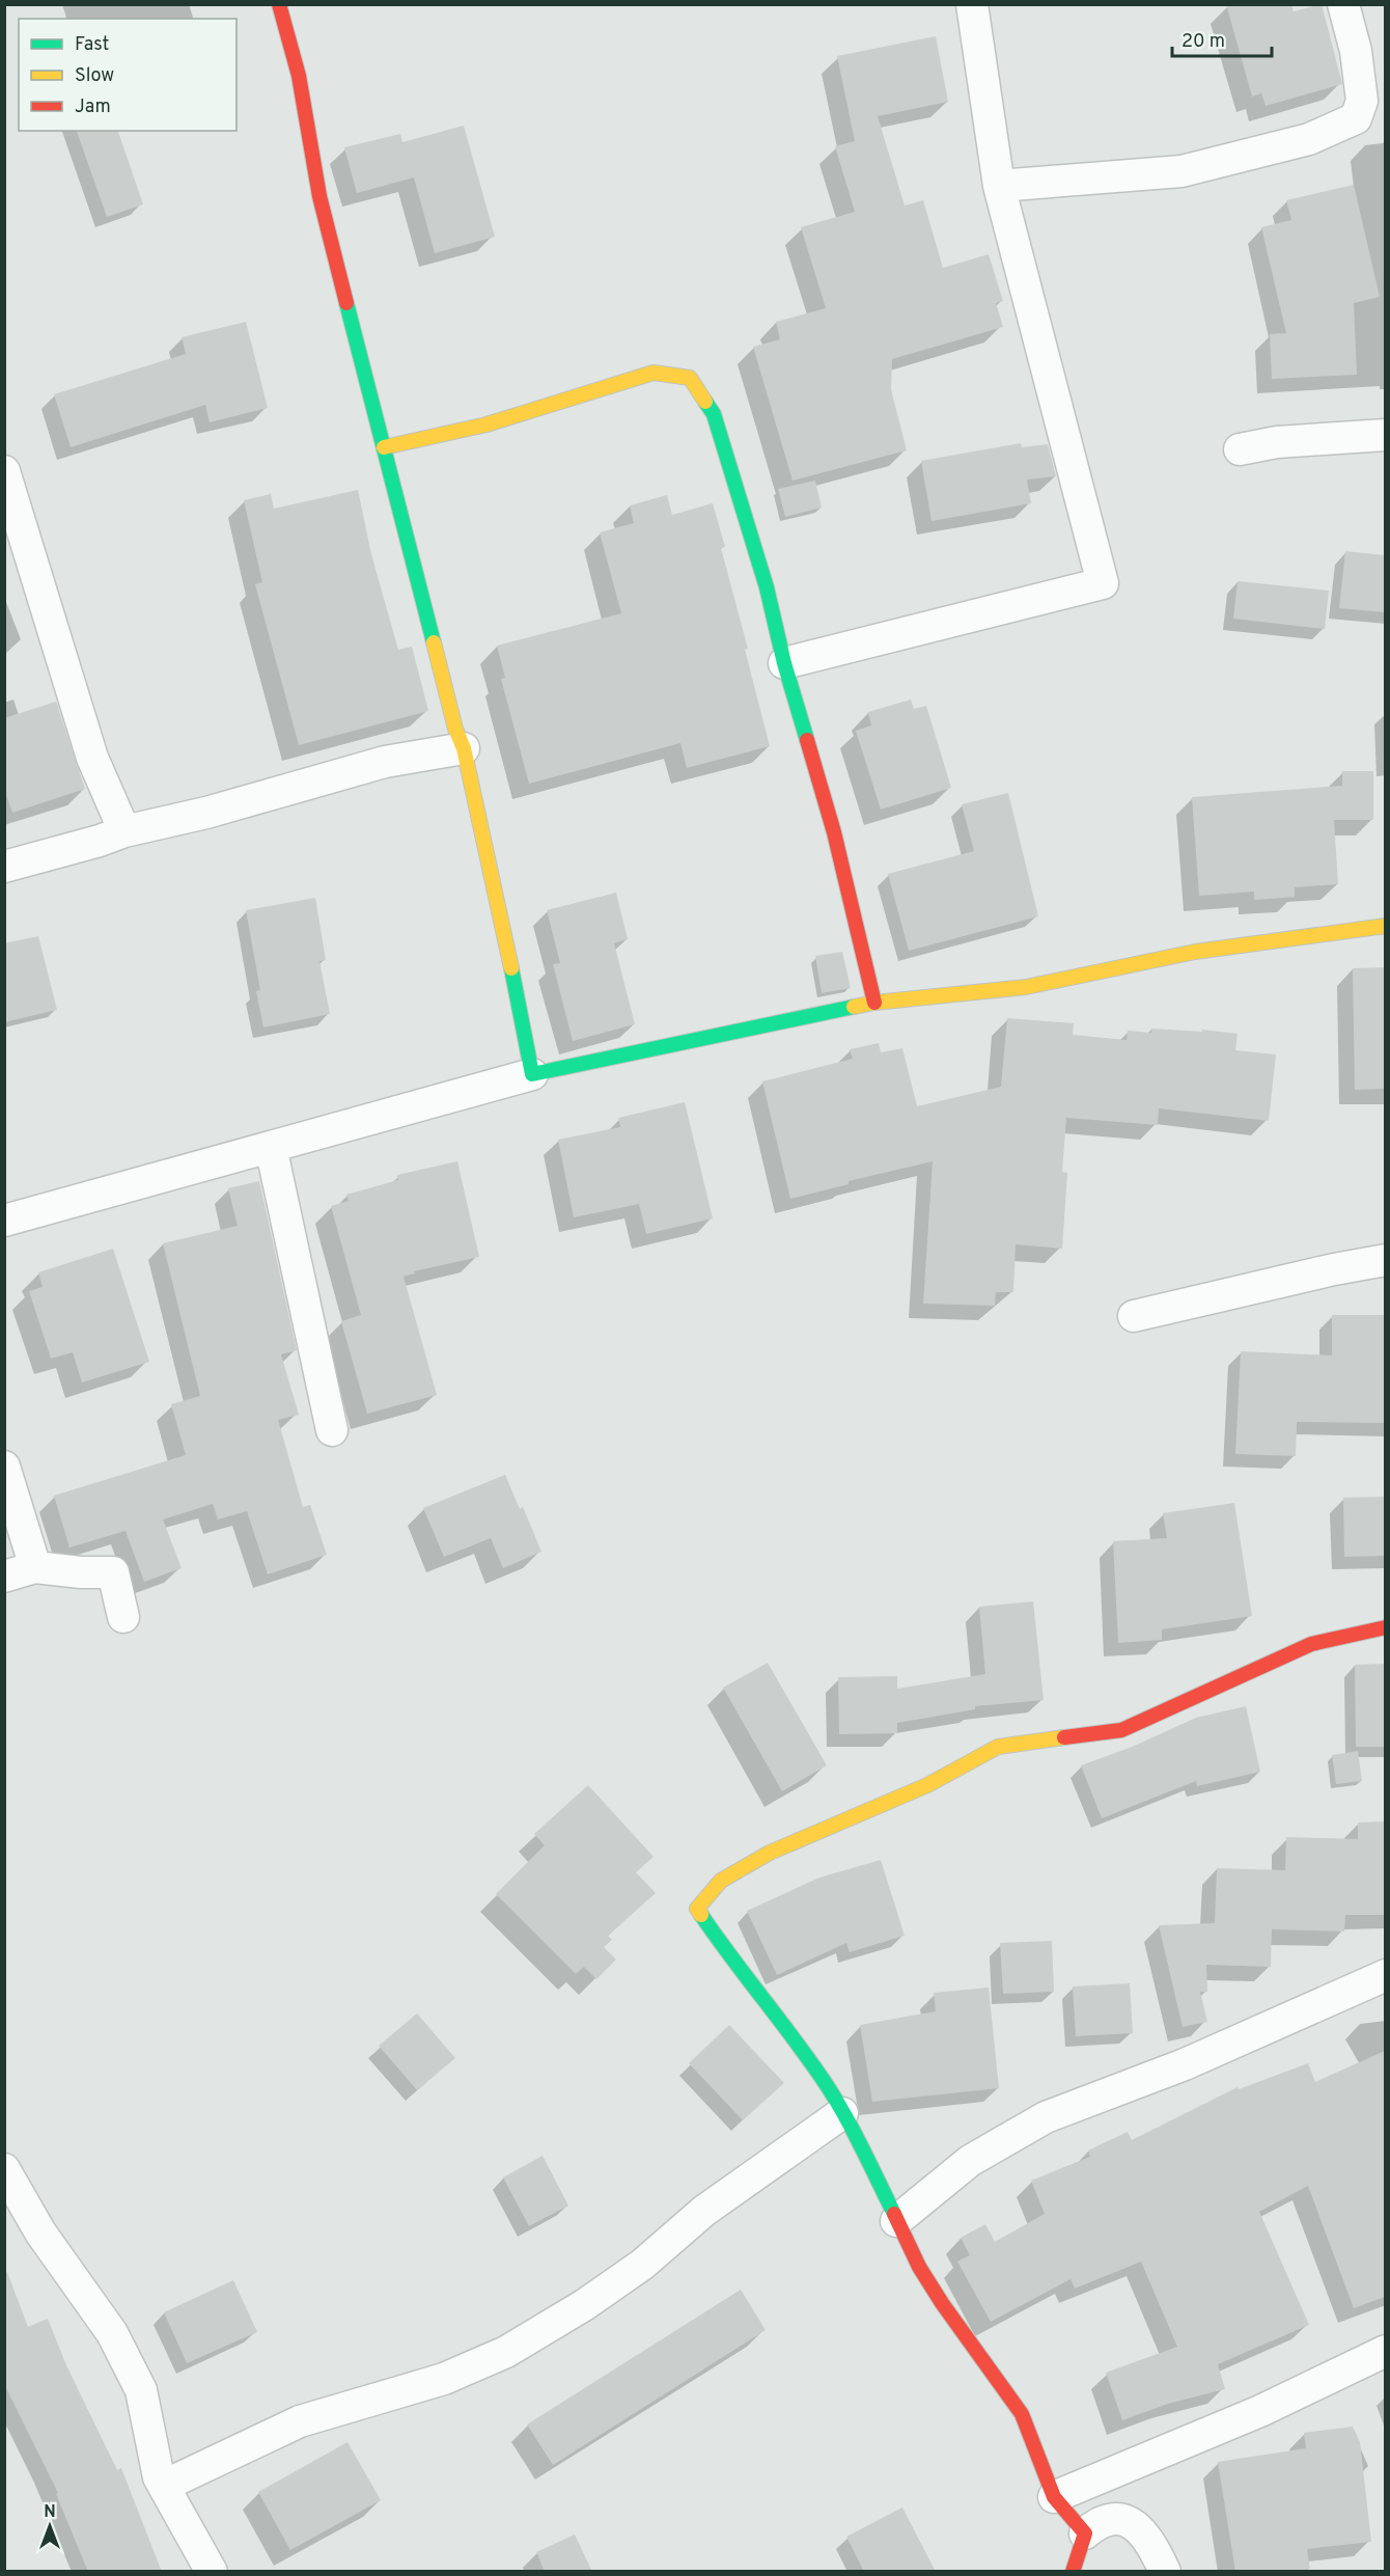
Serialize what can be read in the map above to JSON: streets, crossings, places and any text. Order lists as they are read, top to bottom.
{
  "legend": ["Fast", "Slow", "Jam"],
  "scale_bar": "20 m",
  "north": "top"
}
